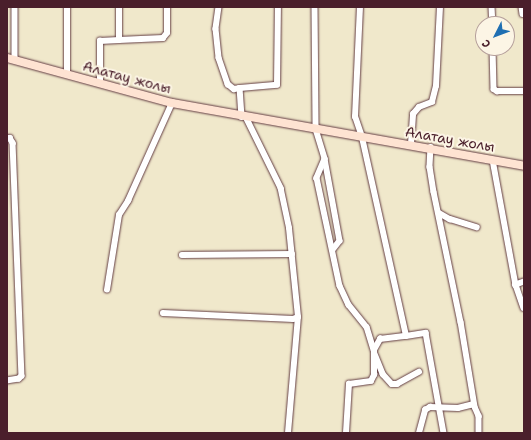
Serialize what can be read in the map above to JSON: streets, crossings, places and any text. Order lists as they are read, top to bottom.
{
  "streets": {
    "main road": ["Алатау жолы"]
  },
  "north": "bottom left"
}
